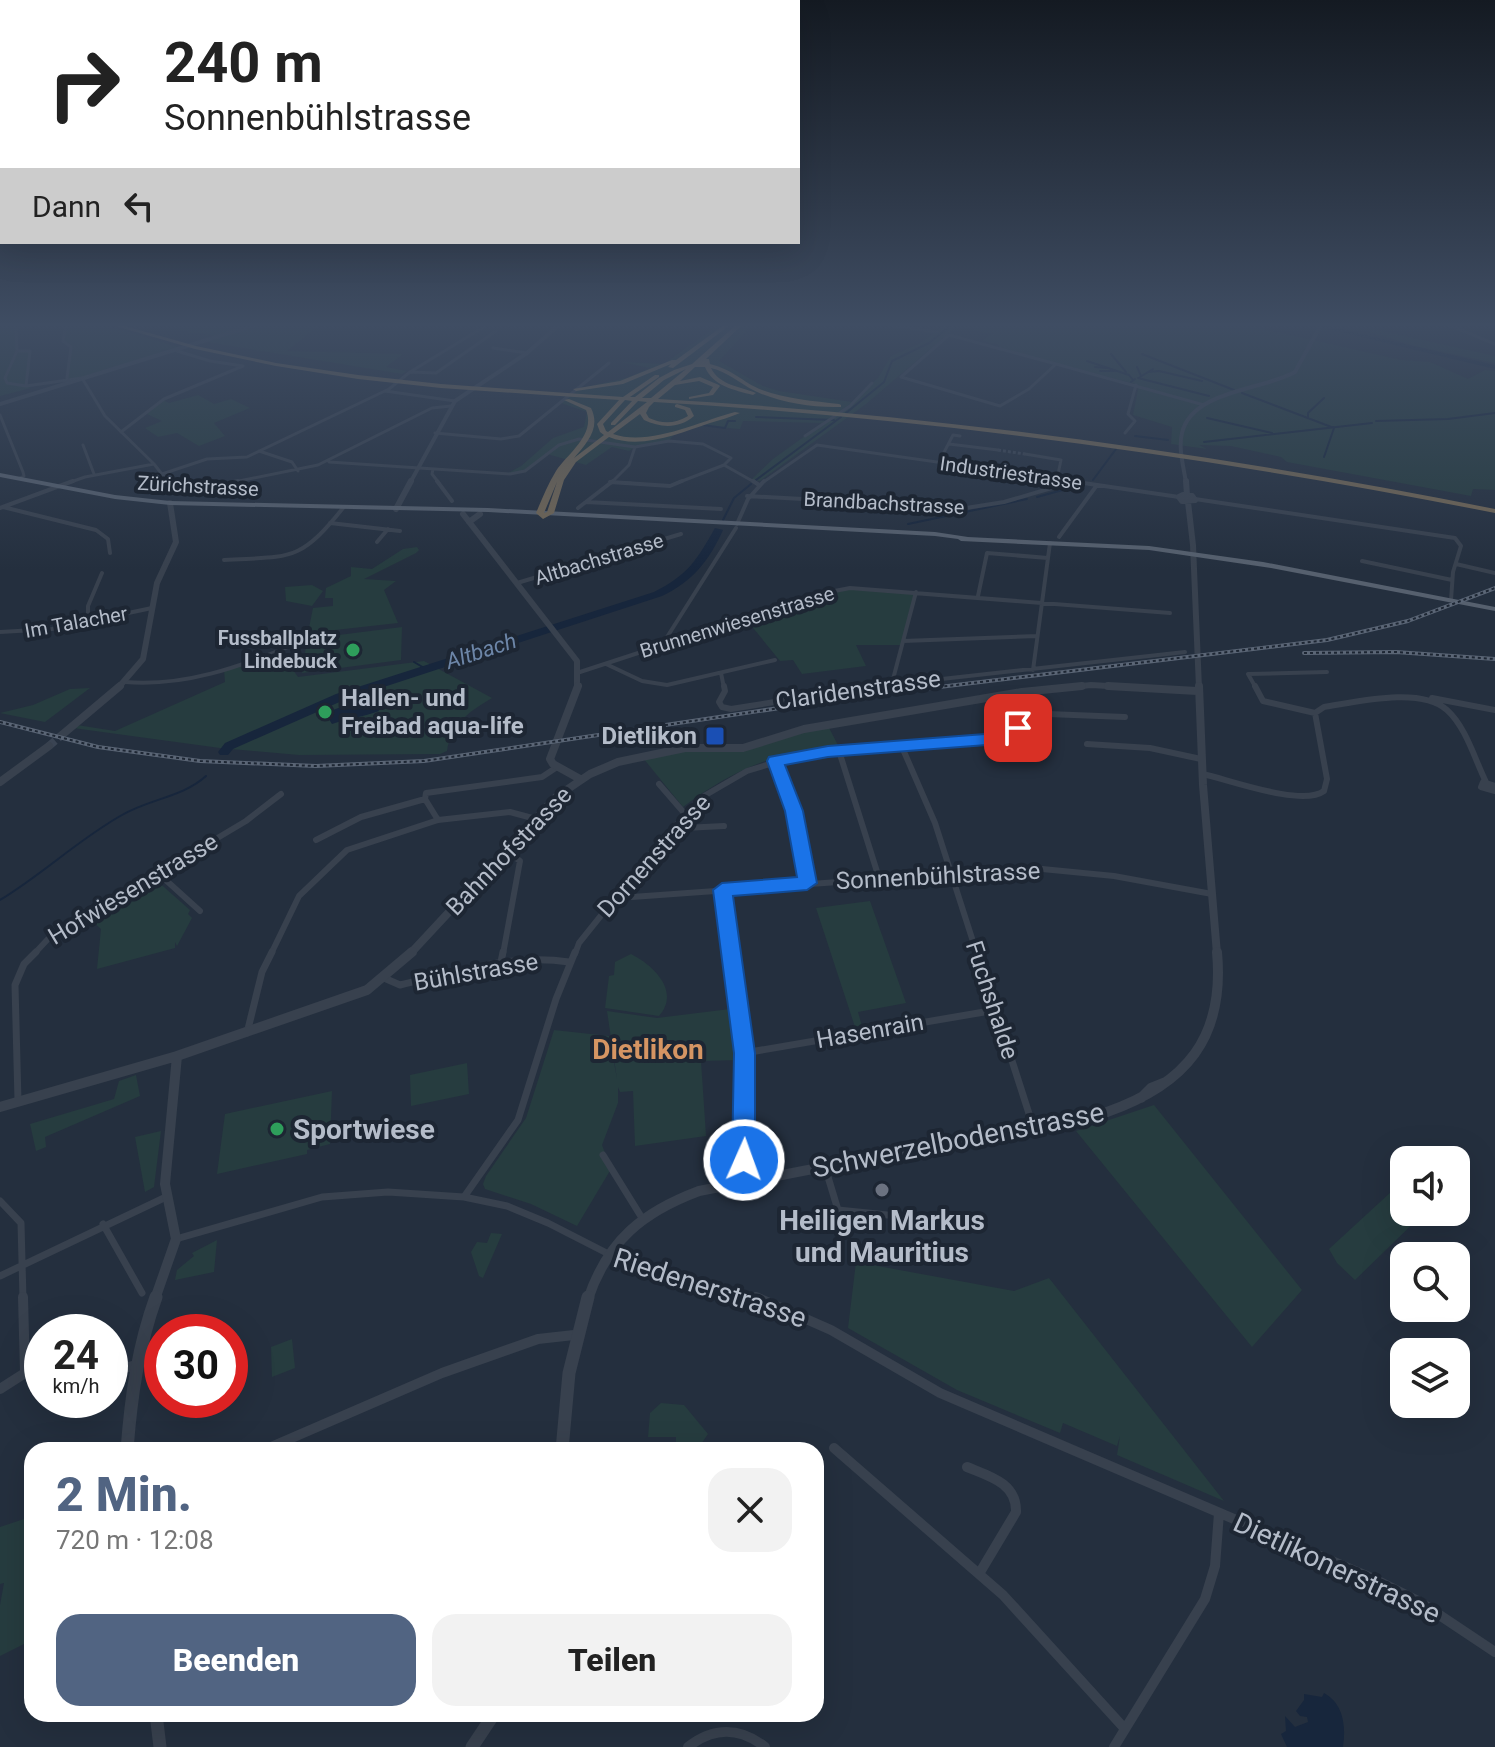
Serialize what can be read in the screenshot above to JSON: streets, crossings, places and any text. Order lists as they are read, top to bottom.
{
  "streets": {
    "main road": ["Zürichstrasse"],
    "street": [
      "Industriestrasse",
      "Brandbachstrasse",
      "Altbachstrasse",
      "Im Talacher",
      "Brunnenwiesenstrasse",
      "Claridenstrasse",
      "Bahnhofstrasse",
      "Dornenstrasse",
      "Sonnenbühlstrasse",
      "Hofwiesenstrasse",
      "Bühlstrasse",
      "Fuchshalde",
      "Hasenrain",
      "Schwerzelbodenstrasse",
      "Riedenerstrasse",
      "Dietlikonerstrasse"
    ]
  },
  "crossings": [
    ["Industriestrasse", "Zürichstrasse"],
    ["Industriestrasse", "Brandbachstrasse"],
    ["Industriestrasse", "Brunnenwiesenstrasse"],
    ["Bahnhofstrasse", "Hofwiesenstrasse"],
    ["Bahnhofstrasse", "Bühlstrasse"],
    ["Bahnhofstrasse", "Schwerzelbodenstrasse"],
    ["Dornenstrasse", "Sonnenbühlstrasse"],
    ["Dornenstrasse", "Bühlstrasse"],
    ["Dornenstrasse", "Fuchshalde"],
    ["Dornenstrasse", "Riedenerstrasse"],
    ["Sonnenbühlstrasse", "Fuchshalde"],
    ["Sonnenbühlstrasse", "Schwerzelbodenstrasse"],
    ["Fuchshalde", "Hasenrain"],
    ["Fuchshalde", "Schwerzelbodenstrasse"],
    ["Schwerzelbodenstrasse", "Riedenerstrasse"],
    ["Riedenerstrasse", "Dietlikonerstrasse"]
  ],
  "districts": ["Dietlikon"],
  "water": ["Altbach"],
  "places": {
    "other": [
      "Fussballplatz Lindebuck",
      "Hallen- und Freibad aqua-life",
      "Sportwiese",
      "Heiligen Markus und Mauritius"
    ],
    "transit": ["Dietlikon"]
  },
  "page": {
    "turn": ["240 m", "Sonnenbühlstrasse"],
    "then": "Dann",
    "speed": "24 km/h",
    "limit": "30",
    "heading": ["2 Min.", "720 m · 12:08"],
    "buttons": ["Beenden", "Teilen"]
  }
}
